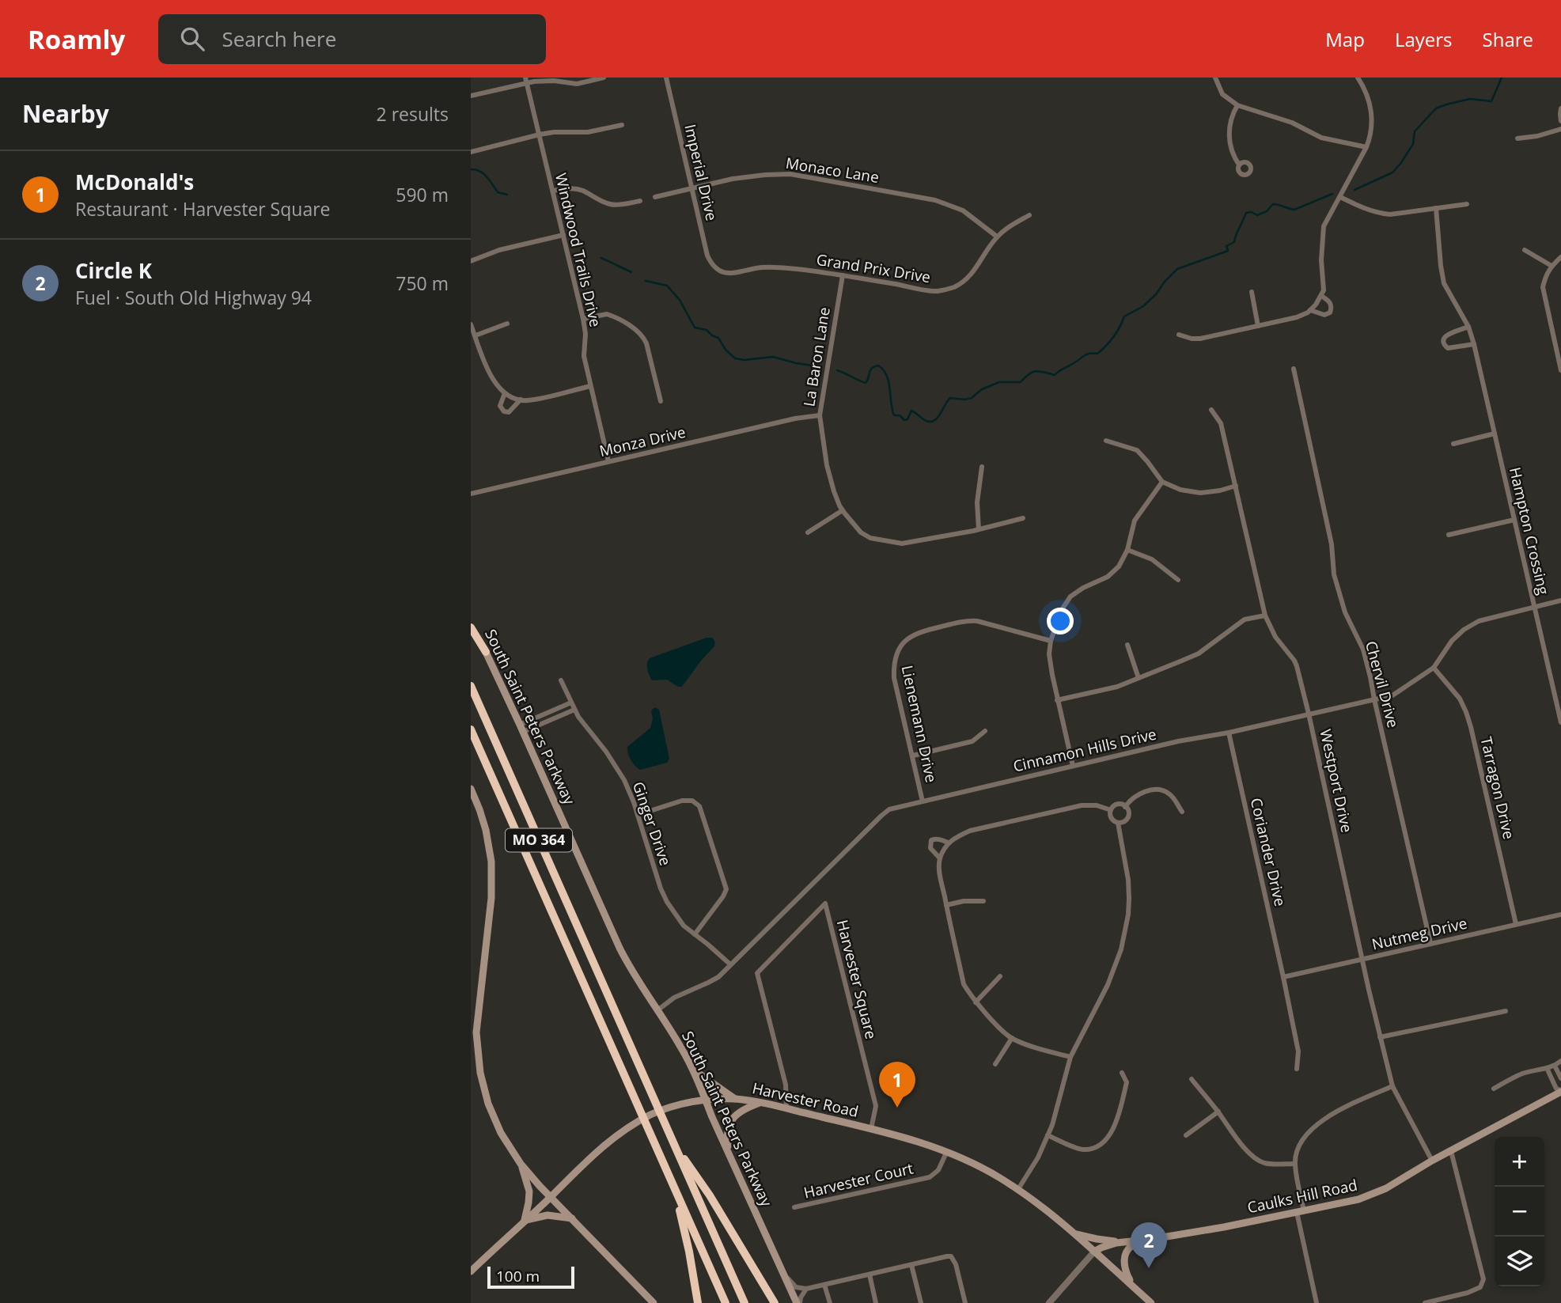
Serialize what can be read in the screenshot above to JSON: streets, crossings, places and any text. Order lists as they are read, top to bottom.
{
  "streets": {
    "highway": ["MO 364"],
    "main road": ["South Saint Peters Parkway", "Harvester Road", "Caulks Hill Road"],
    "street": [
      "Monaco Lane",
      "Imperial Drive",
      "Windwood Trails Drive",
      "Grand Prix Drive",
      "La Baron Lane",
      "Monza Drive",
      "Hampton Crossing",
      "Chervil Drive",
      "Lienemann Drive",
      "Cinnamon Hills Drive",
      "Westport Drive",
      "Tarragon Drive",
      "Ginger Drive",
      "Coriander Drive",
      "Nutmeg Drive",
      "Harvester Square",
      "Harvester Court"
    ]
  },
  "crossings": [
    ["Monaco Lane", "Imperial Drive"],
    ["Monaco Lane", "Grand Prix Drive"],
    ["Imperial Drive", "Grand Prix Drive"],
    ["Windwood Trails Drive", "Monza Drive"],
    ["Grand Prix Drive", "La Baron Lane"],
    ["La Baron Lane", "Monza Drive"],
    ["Hampton Crossing", "Cinnamon Hills Drive"],
    ["Chervil Drive", "Cinnamon Hills Drive"],
    ["Chervil Drive", "Nutmeg Drive"],
    ["South Saint Peters Parkway", "Cinnamon Hills Drive"],
    ["South Saint Peters Parkway", "Harvester Road"],
    ["Lienemann Drive", "Cinnamon Hills Drive"],
    ["Cinnamon Hills Drive", "Westport Drive"],
    ["Cinnamon Hills Drive", "Tarragon Drive"],
    ["Cinnamon Hills Drive", "Ginger Drive"],
    ["Cinnamon Hills Drive", "Coriander Drive"],
    ["Westport Drive", "Nutmeg Drive"],
    ["Westport Drive", "Caulks Hill Road"],
    ["Tarragon Drive", "Nutmeg Drive"],
    ["Coriander Drive", "Nutmeg Drive"],
    ["Harvester Square", "Harvester Road"],
    ["Harvester Road", "Harvester Court"],
    ["Harvester Road", "Caulks Hill Road"]
  ],
  "scale_bar": "100 m",
  "page": {
    "header": "Roamly",
    "search": "Search here",
    "nav": ["Map", "Layers", "Share"],
    "heading": ["Nearby", "2 results"],
    "list": [
      {
        "mark": "1",
        "name": "McDonald's",
        "note": "Restaurant · Harvester Square",
        "value": "590 m"
      },
      {
        "mark": "2",
        "name": "Circle K",
        "note": "Fuel · South Old Highway 94",
        "value": "750 m"
      }
    ],
    "pins": ["1", "2"],
    "map_buttons": ["+", "−"],
    "scale": "100 m"
  }
}
